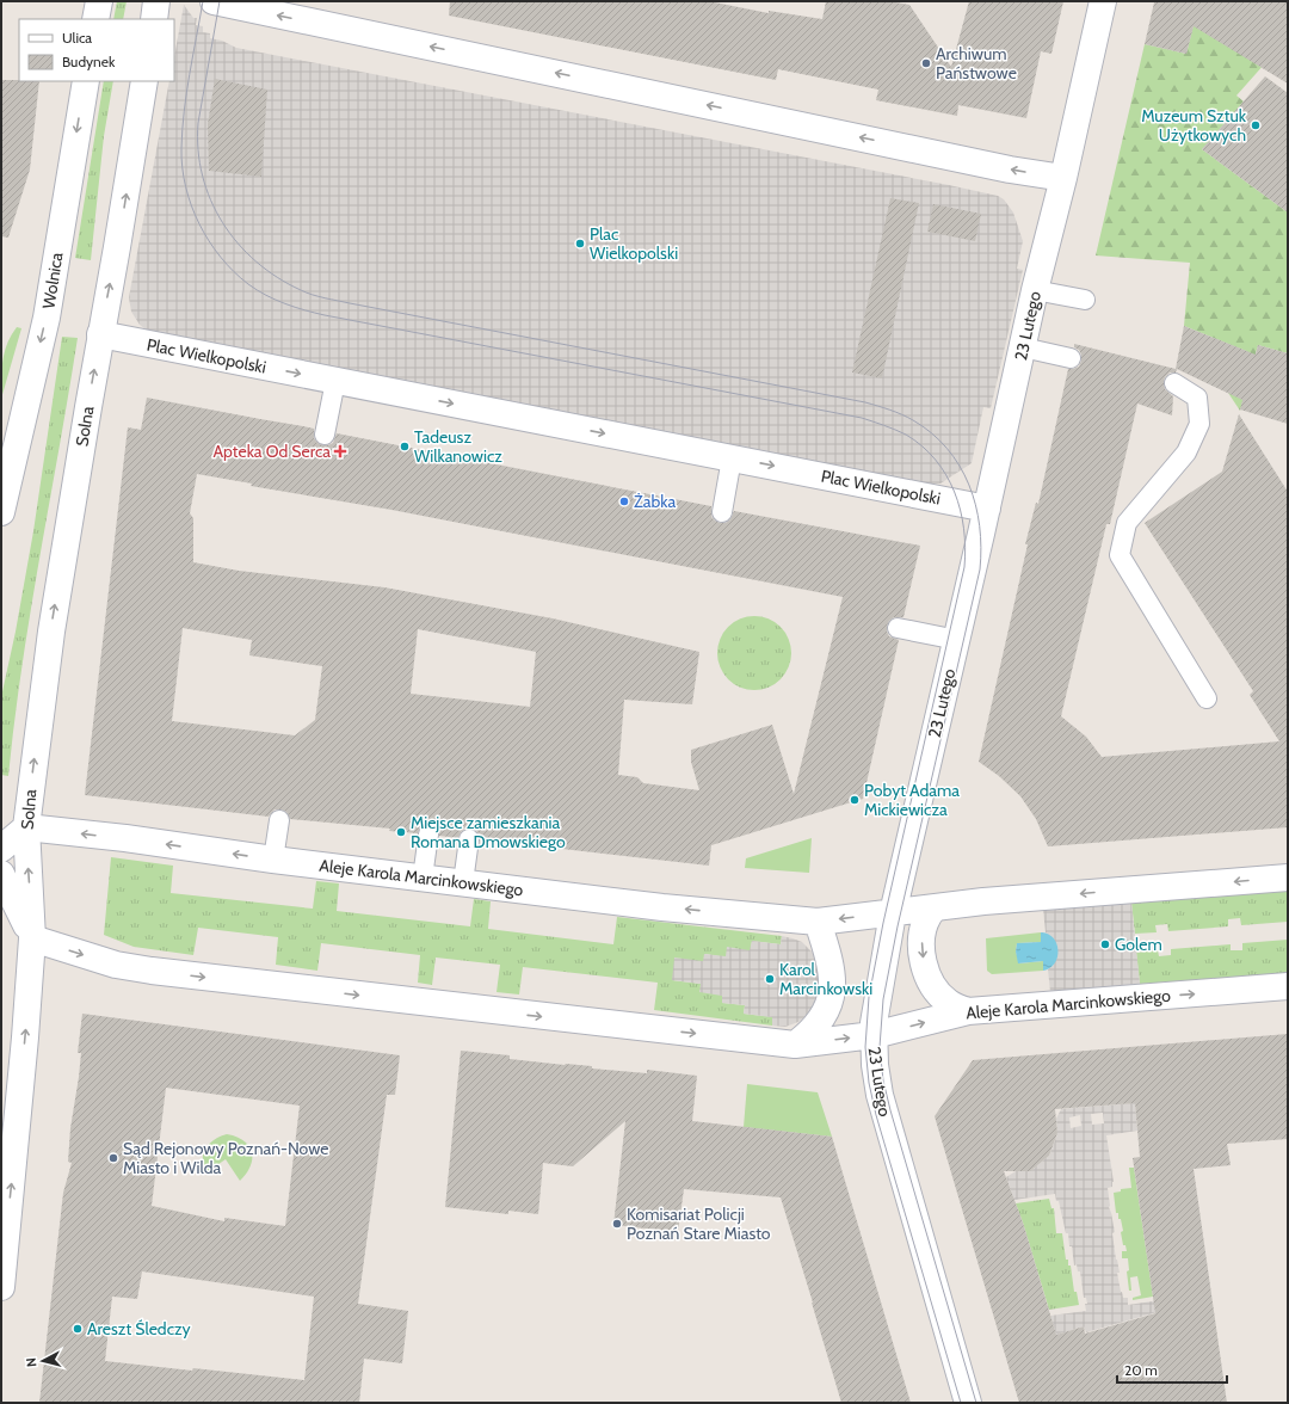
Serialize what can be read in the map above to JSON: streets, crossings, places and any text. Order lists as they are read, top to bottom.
{
  "streets": {
    "street": [
      "Wolnica",
      "23 Lutego",
      "Plac Wielkopolski",
      "Solna",
      "Aleje Karola Marcinkowskiego"
    ]
  },
  "crossings": [
    ["23 Lutego", "Plac Wielkopolski"],
    ["23 Lutego", "Aleje Karola Marcinkowskiego"],
    ["Plac Wielkopolski", "Solna"],
    ["Solna", "Aleje Karola Marcinkowskiego"]
  ],
  "one_way": ["Plac Wielkopolski", "Solna"],
  "places": {
    "other": [
      "Archiwum Państwowe",
      "Muzeum Sztuk Użytkowych",
      "Plac Wielkopolski",
      "Tadeusz Wilkanowicz",
      "Żabka",
      "Pobyt Adama Mickiewicza",
      "Miejsce zamieszkania Romana Dmowskiego",
      "Golem",
      "Karol Marcinkowski",
      "Sąd Rejonowy Poznań-Nowe Miasto i Wilda",
      "Komisariat Policji Poznań Stare Miasto",
      "Areszt Śledczy"
    ],
    "health": ["Apteka Od Serca"]
  },
  "legend": ["Ulica", "Budynek"],
  "scale_bar": "20 m",
  "north": "left"
}
